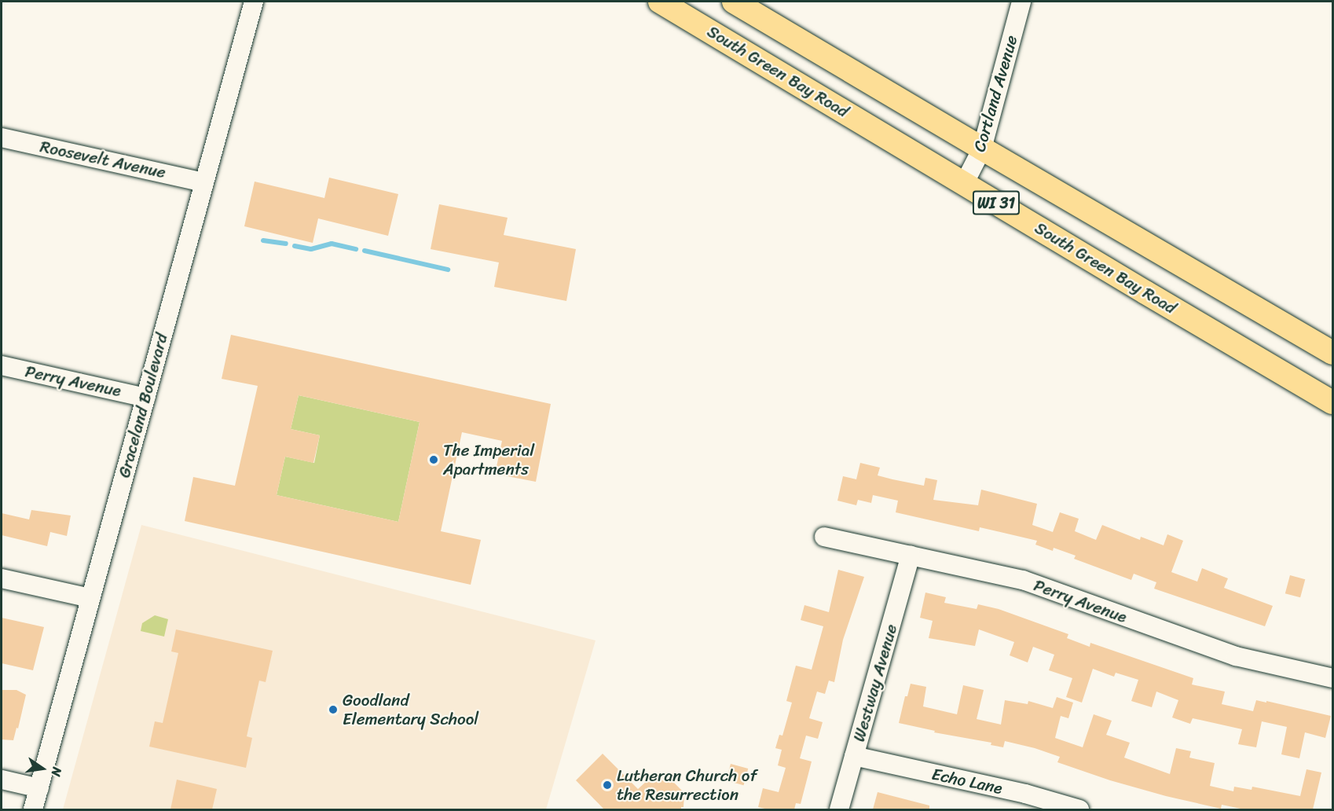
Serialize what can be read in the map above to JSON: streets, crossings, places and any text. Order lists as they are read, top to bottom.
{
  "streets": {
    "main road": ["South Green Bay Road", "WI 31"],
    "street": [
      "Cortland Avenue",
      "Roosevelt Avenue",
      "Perry Avenue",
      "Graceland Boulevard",
      "Westway Avenue",
      "Echo Lane"
    ]
  },
  "crossings": [
    ["South Green Bay Road", "Cortland Avenue"],
    ["Cortland Avenue", "WI 31"],
    ["Roosevelt Avenue", "Graceland Boulevard"],
    ["Perry Avenue", "Graceland Boulevard"],
    ["Perry Avenue", "Westway Avenue"],
    ["Westway Avenue", "Echo Lane"]
  ],
  "places": ["The Imperial Apartments", "Goodland Elementary School", "Lutheran Church of the Resurrection"],
  "north": "right"
}
